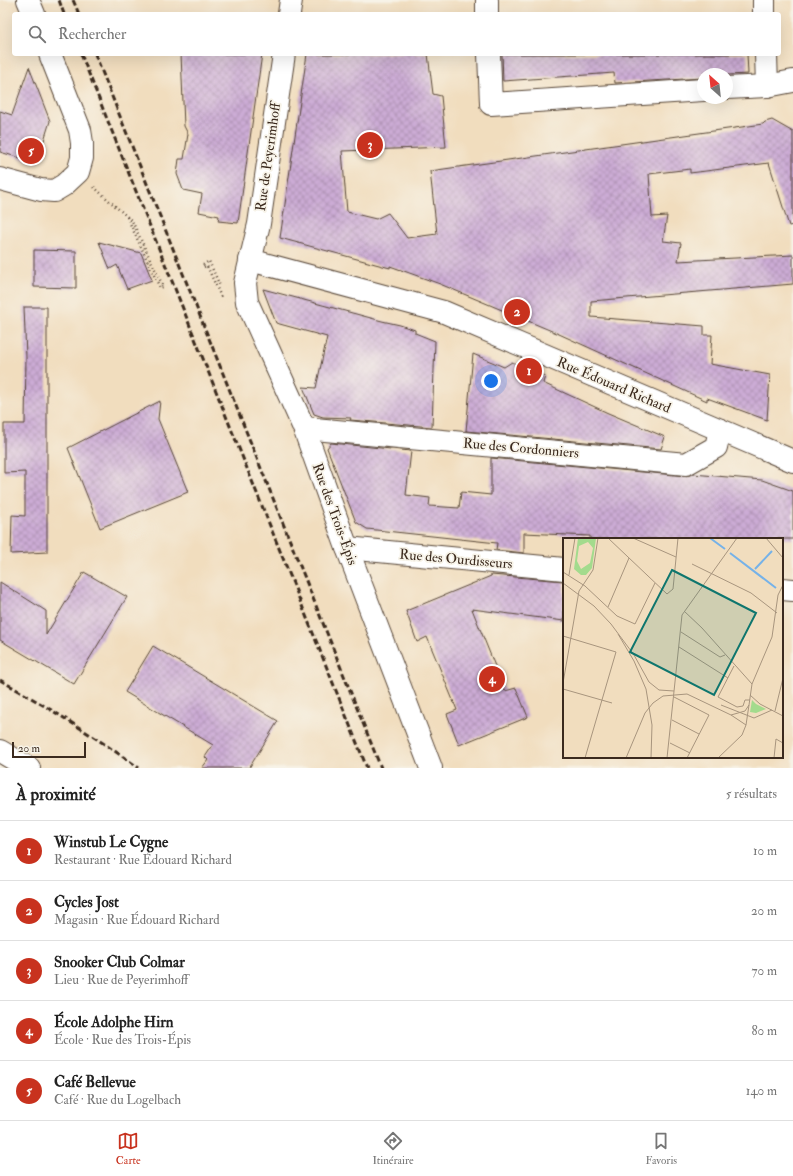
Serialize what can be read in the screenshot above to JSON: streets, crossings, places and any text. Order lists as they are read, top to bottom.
{
  "streets": {
    "street": [
      "Rue de Peyerimhoff",
      "Rue Édouard Richard",
      "Rue des Cordonniers",
      "Rue des Trois-Épis",
      "Rue des Ourdisseurs"
    ]
  },
  "crossings": [
    ["Rue de Peyerimhoff", "Rue Édouard Richard"],
    ["Rue de Peyerimhoff", "Rue des Trois-Épis"],
    ["Rue Édouard Richard", "Rue des Cordonniers"],
    ["Rue Édouard Richard", "Rue des Trois-Épis"],
    ["Rue des Cordonniers", "Rue des Trois-Épis"],
    ["Rue des Trois-Épis", "Rue des Ourdisseurs"]
  ],
  "scale_bar": "20 m",
  "north": "top left",
  "page": {
    "search": "Rechercher",
    "pins": [
      "3",
      "5",
      "2",
      "1",
      "4"
    ],
    "scale": "20 m",
    "heading": ["À proximité", "5 résultats"],
    "list": [
      {
        "mark": "1",
        "name": "Winstub Le Cygne",
        "note": "Restaurant · Rue Édouard Richard",
        "value": "10 m"
      },
      {
        "mark": "2",
        "name": "Cycles Jost",
        "note": "Magasin · Rue Édouard Richard",
        "value": "20 m"
      },
      {
        "mark": "3",
        "name": "Snooker Club Colmar",
        "note": "Lieu · Rue de Peyerimhoff",
        "value": "70 m"
      },
      {
        "mark": "4",
        "name": "École Adolphe Hirn",
        "note": "École · Rue des Trois-Épis",
        "value": "80 m"
      },
      {
        "mark": "5",
        "name": "Café Bellevue",
        "note": "Café · Rue du Logelbach",
        "value": "140 m"
      }
    ],
    "nav": ["Carte", "Itinéraire", "Favoris"]
  }
}
